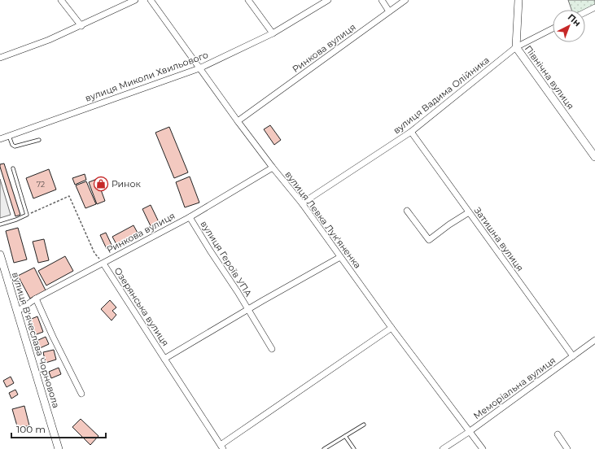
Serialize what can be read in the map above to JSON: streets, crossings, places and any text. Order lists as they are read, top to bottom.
{
  "streets": {
    "street": [
      "Ринкова вулиця",
      "вулиця Миколи Хвильового",
      "Північна вулиця",
      "вулиця Вадима Олійника",
      "вулиця Левка Лук'яненка",
      "Затишна вулиця",
      "вулиця Героїв УПА",
      "Озерянська вулиця",
      "вулиця В'ячеслава Чорновола",
      "Меморіальна вулиця"
    ]
  },
  "crossings": [
    ["Ринкова вулиця", "вулиця Левка Лук'яненка"],
    ["Ринкова вулиця", "вулиця Героїв УПА"],
    ["Ринкова вулиця", "Озерянська вулиця"],
    ["Ринкова вулиця", "вулиця В'ячеслава Чорновола"],
    ["вулиця Миколи Хвильового", "вулиця Левка Лук'яненка"],
    ["Північна вулиця", "вулиця Вадима Олійника"],
    ["вулиця Вадима Олійника", "вулиця Левка Лук'яненка"],
    ["вулиця Вадима Олійника", "Затишна вулиця"],
    ["вулиця Левка Лук'яненка", "вулиця Героїв УПА"],
    ["вулиця Левка Лук'яненка", "Меморіальна вулиця"],
    ["Затишна вулиця", "Меморіальна вулиця"],
    ["вулиця Героїв УПА", "Озерянська вулиця"]
  ],
  "places": {
    "shop": ["Ринок"]
  },
  "house_numbers": ["72"],
  "scale_bar": "100 m",
  "north": "top right"
}
